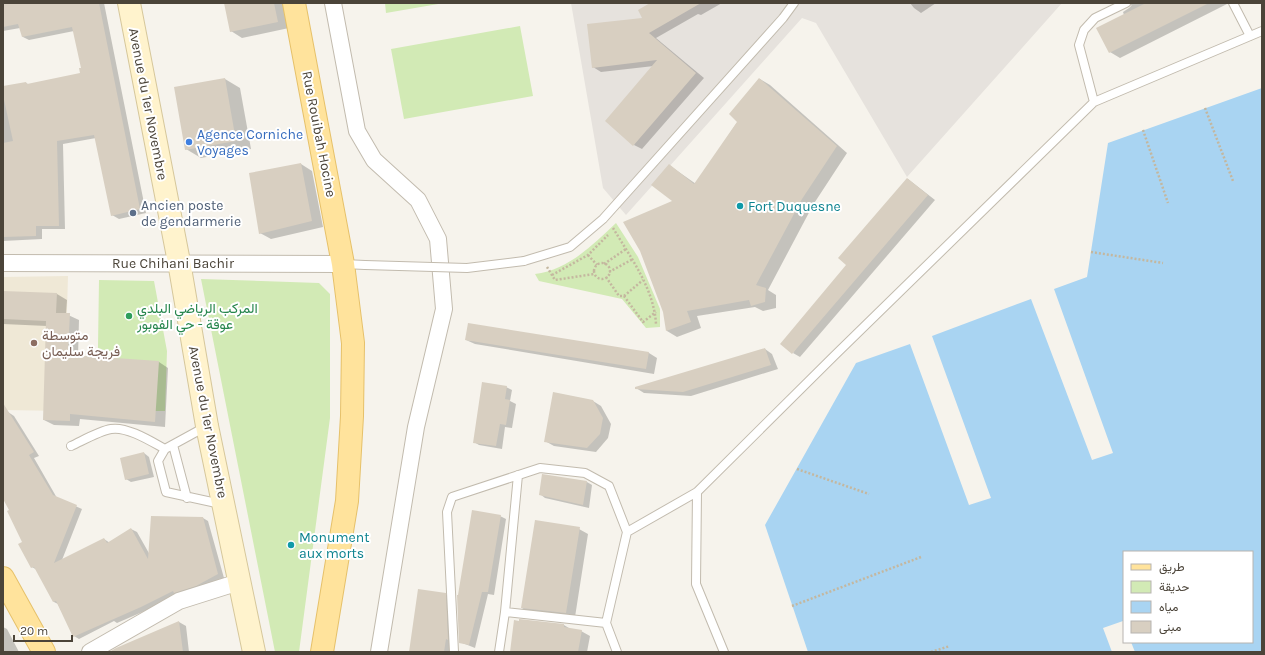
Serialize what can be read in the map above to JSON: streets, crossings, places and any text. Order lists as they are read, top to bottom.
{
  "streets": {
    "main road": ["Avenue du 1er Novembre", "Rue Rouibah Hocine"],
    "street": ["Rue Chihani Bachir"]
  },
  "crossings": [
    ["Avenue du 1er Novembre", "Rue Chihani Bachir"],
    ["Rue Rouibah Hocine", "Rue Chihani Bachir"]
  ],
  "places": [
    "Agence Corniche Voyages",
    "Fort Duquesne",
    "Ancien poste de gendarmerie",
    "المركب الرياضي البلدي عوقة - حي الفوبور",
    "متوسطة فريجة سليمان",
    "Monument aux morts"
  ],
  "legend": [
    "طريق",
    "حديقة",
    "مياه",
    "مبنى"
  ],
  "scale_bar": "20 m"
}
